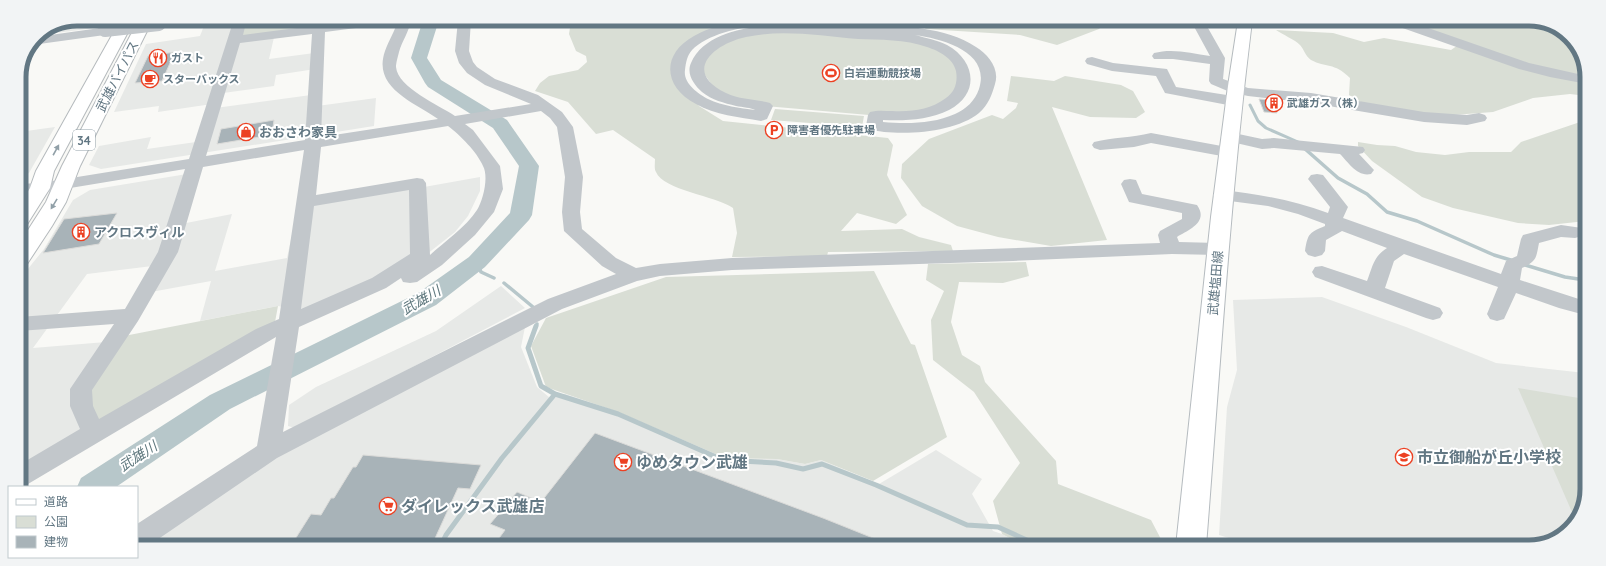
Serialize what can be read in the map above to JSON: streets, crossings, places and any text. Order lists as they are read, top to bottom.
{
  "streets": {
    "main road": ["武雄バイパス", "34", "武雄塩田線"]
  },
  "water": ["武雄川"],
  "places": {
    "restaurant": ["ガスト"],
    "sports": ["白岩運動競技場"],
    "cafe": ["スターバックス"],
    "building": ["武雄ガス（株）", "アクロスヴィル"],
    "parking": ["障害者優先駐車場"],
    "shop": ["おおさわ家具"],
    "school or university": ["市立御船が丘小学校"],
    "supermarket": ["ゆめタウン武雄", "ダイレックス武雄店"]
  },
  "legend": ["道路", "公園", "建物"]
}
